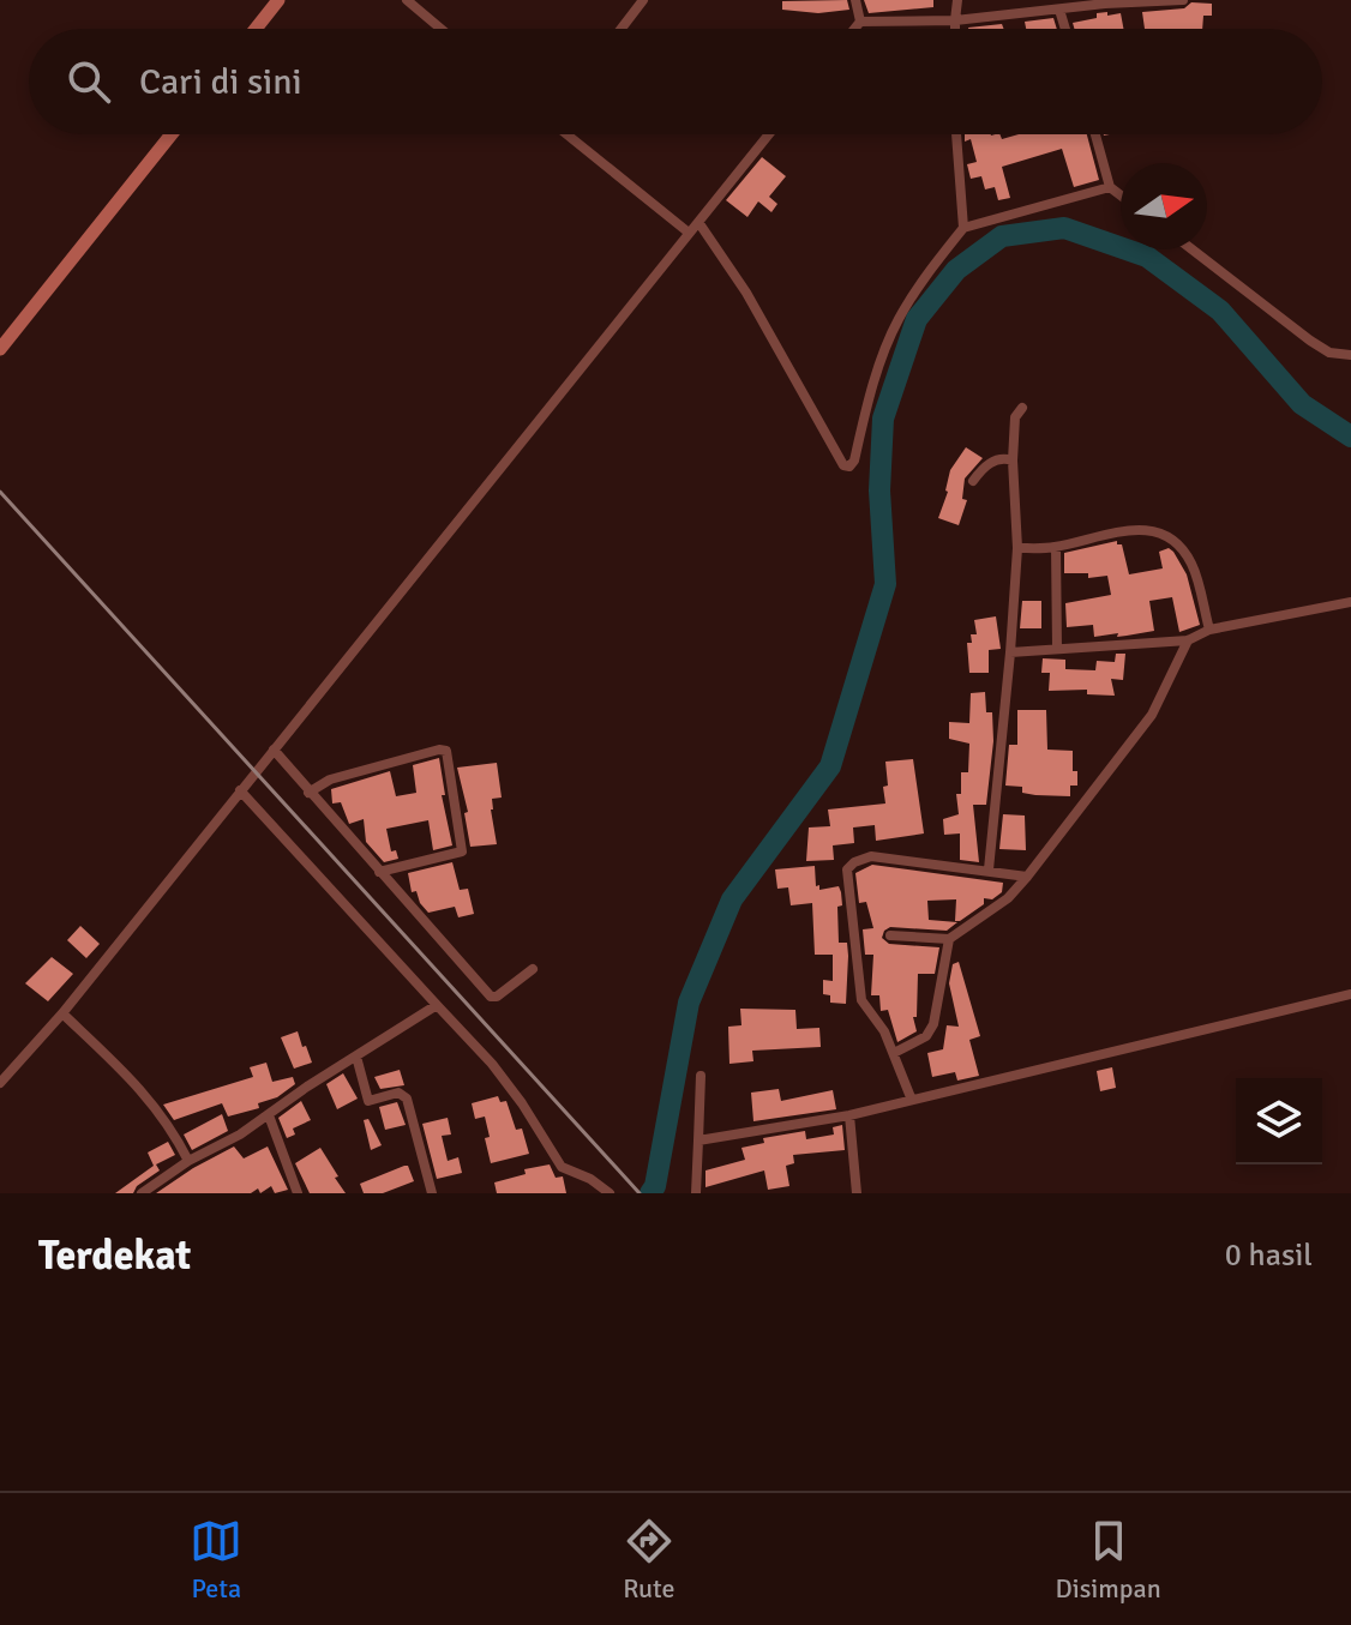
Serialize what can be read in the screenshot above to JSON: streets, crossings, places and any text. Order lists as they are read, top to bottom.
{
  "north": "right",
  "page": {
    "search": "Cari di sini",
    "heading": ["Terdekat", "0 hasil"],
    "nav": ["Peta", "Rute", "Disimpan"]
  }
}
